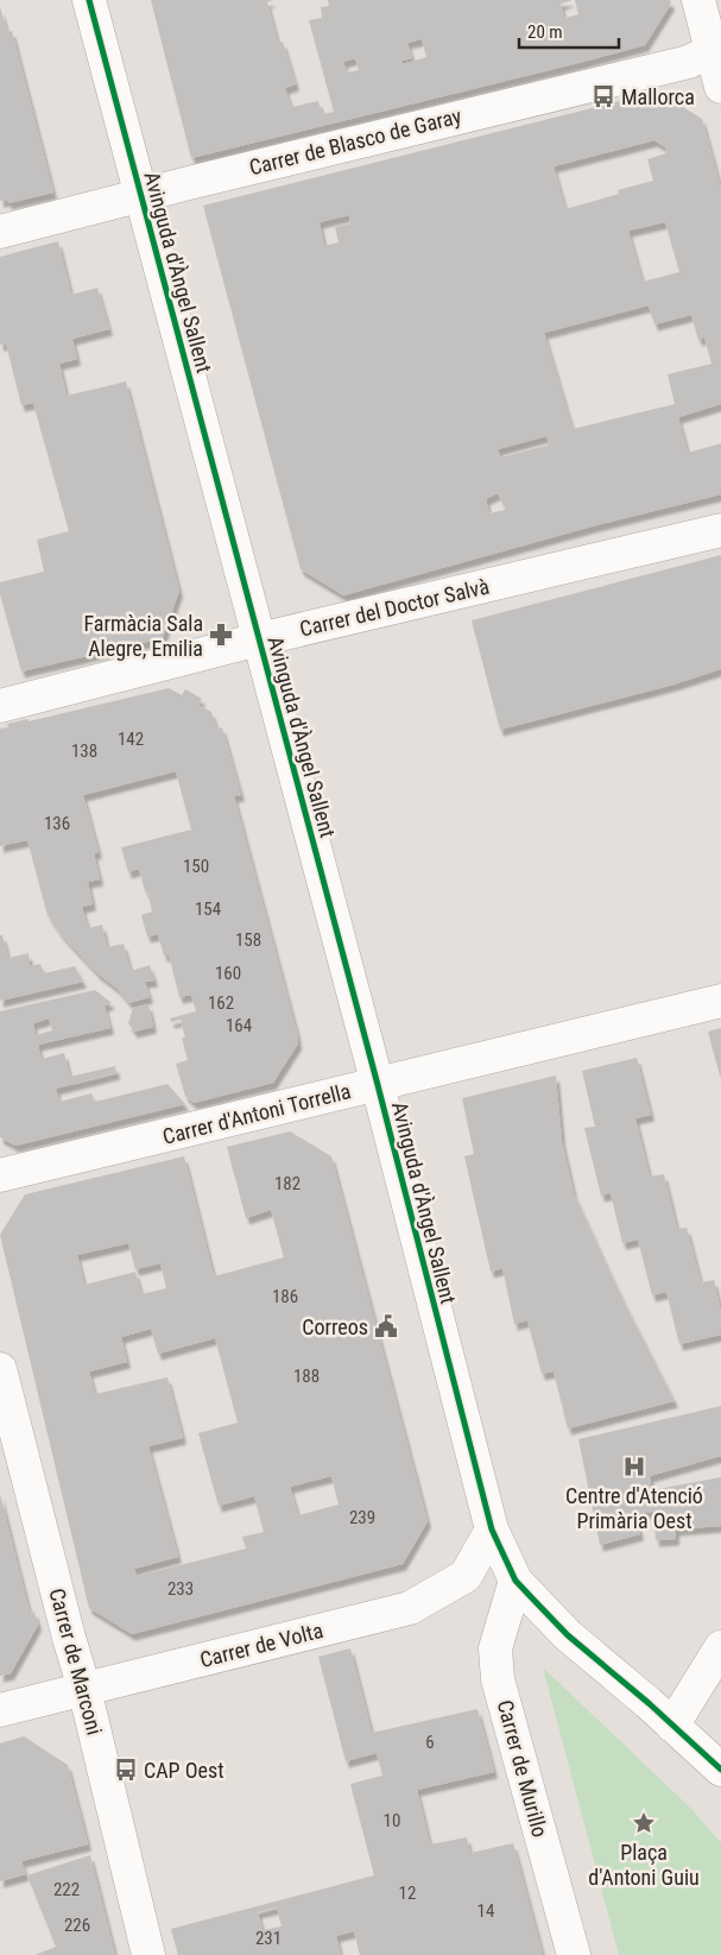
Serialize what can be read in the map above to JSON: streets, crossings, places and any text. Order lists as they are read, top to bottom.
{
  "streets": {
    "street": [
      "Carrer de Blasco de Garay",
      "Avinguda d'Àngel Sallent",
      "Carrer del Doctor Salvà",
      "Carrer d'Antoni Torrella",
      "Carrer de Volta",
      "Carrer de Marconi",
      "Carrer de Murillo"
    ]
  },
  "crossings": [
    ["Carrer de Blasco de Garay", "Avinguda d'Àngel Sallent"],
    ["Avinguda d'Àngel Sallent", "Carrer del Doctor Salvà"],
    ["Avinguda d'Àngel Sallent", "Carrer d'Antoni Torrella"],
    ["Avinguda d'Àngel Sallent", "Carrer de Volta"],
    ["Avinguda d'Àngel Sallent", "Carrer de Murillo"],
    ["Carrer de Volta", "Carrer de Marconi"]
  ],
  "places": {
    "bus stop": ["Mallorca", "CAP Oest"],
    "pharmacy": ["Farmàcia Sala Alegre, Emilia"],
    "public building": ["Correos"],
    "hospital": ["Centre d'Atenció Primària Oest"],
    "place": ["Plaça d'Antoni Guiu"]
  },
  "house_numbers": [
    "142",
    "138",
    "136",
    "150",
    "154",
    "158",
    "160",
    "162",
    "164",
    "182",
    "186",
    "188",
    "239",
    "233",
    "6",
    "10",
    "222",
    "12",
    "14",
    "226",
    "231"
  ],
  "scale_bar": "20 m"
}
